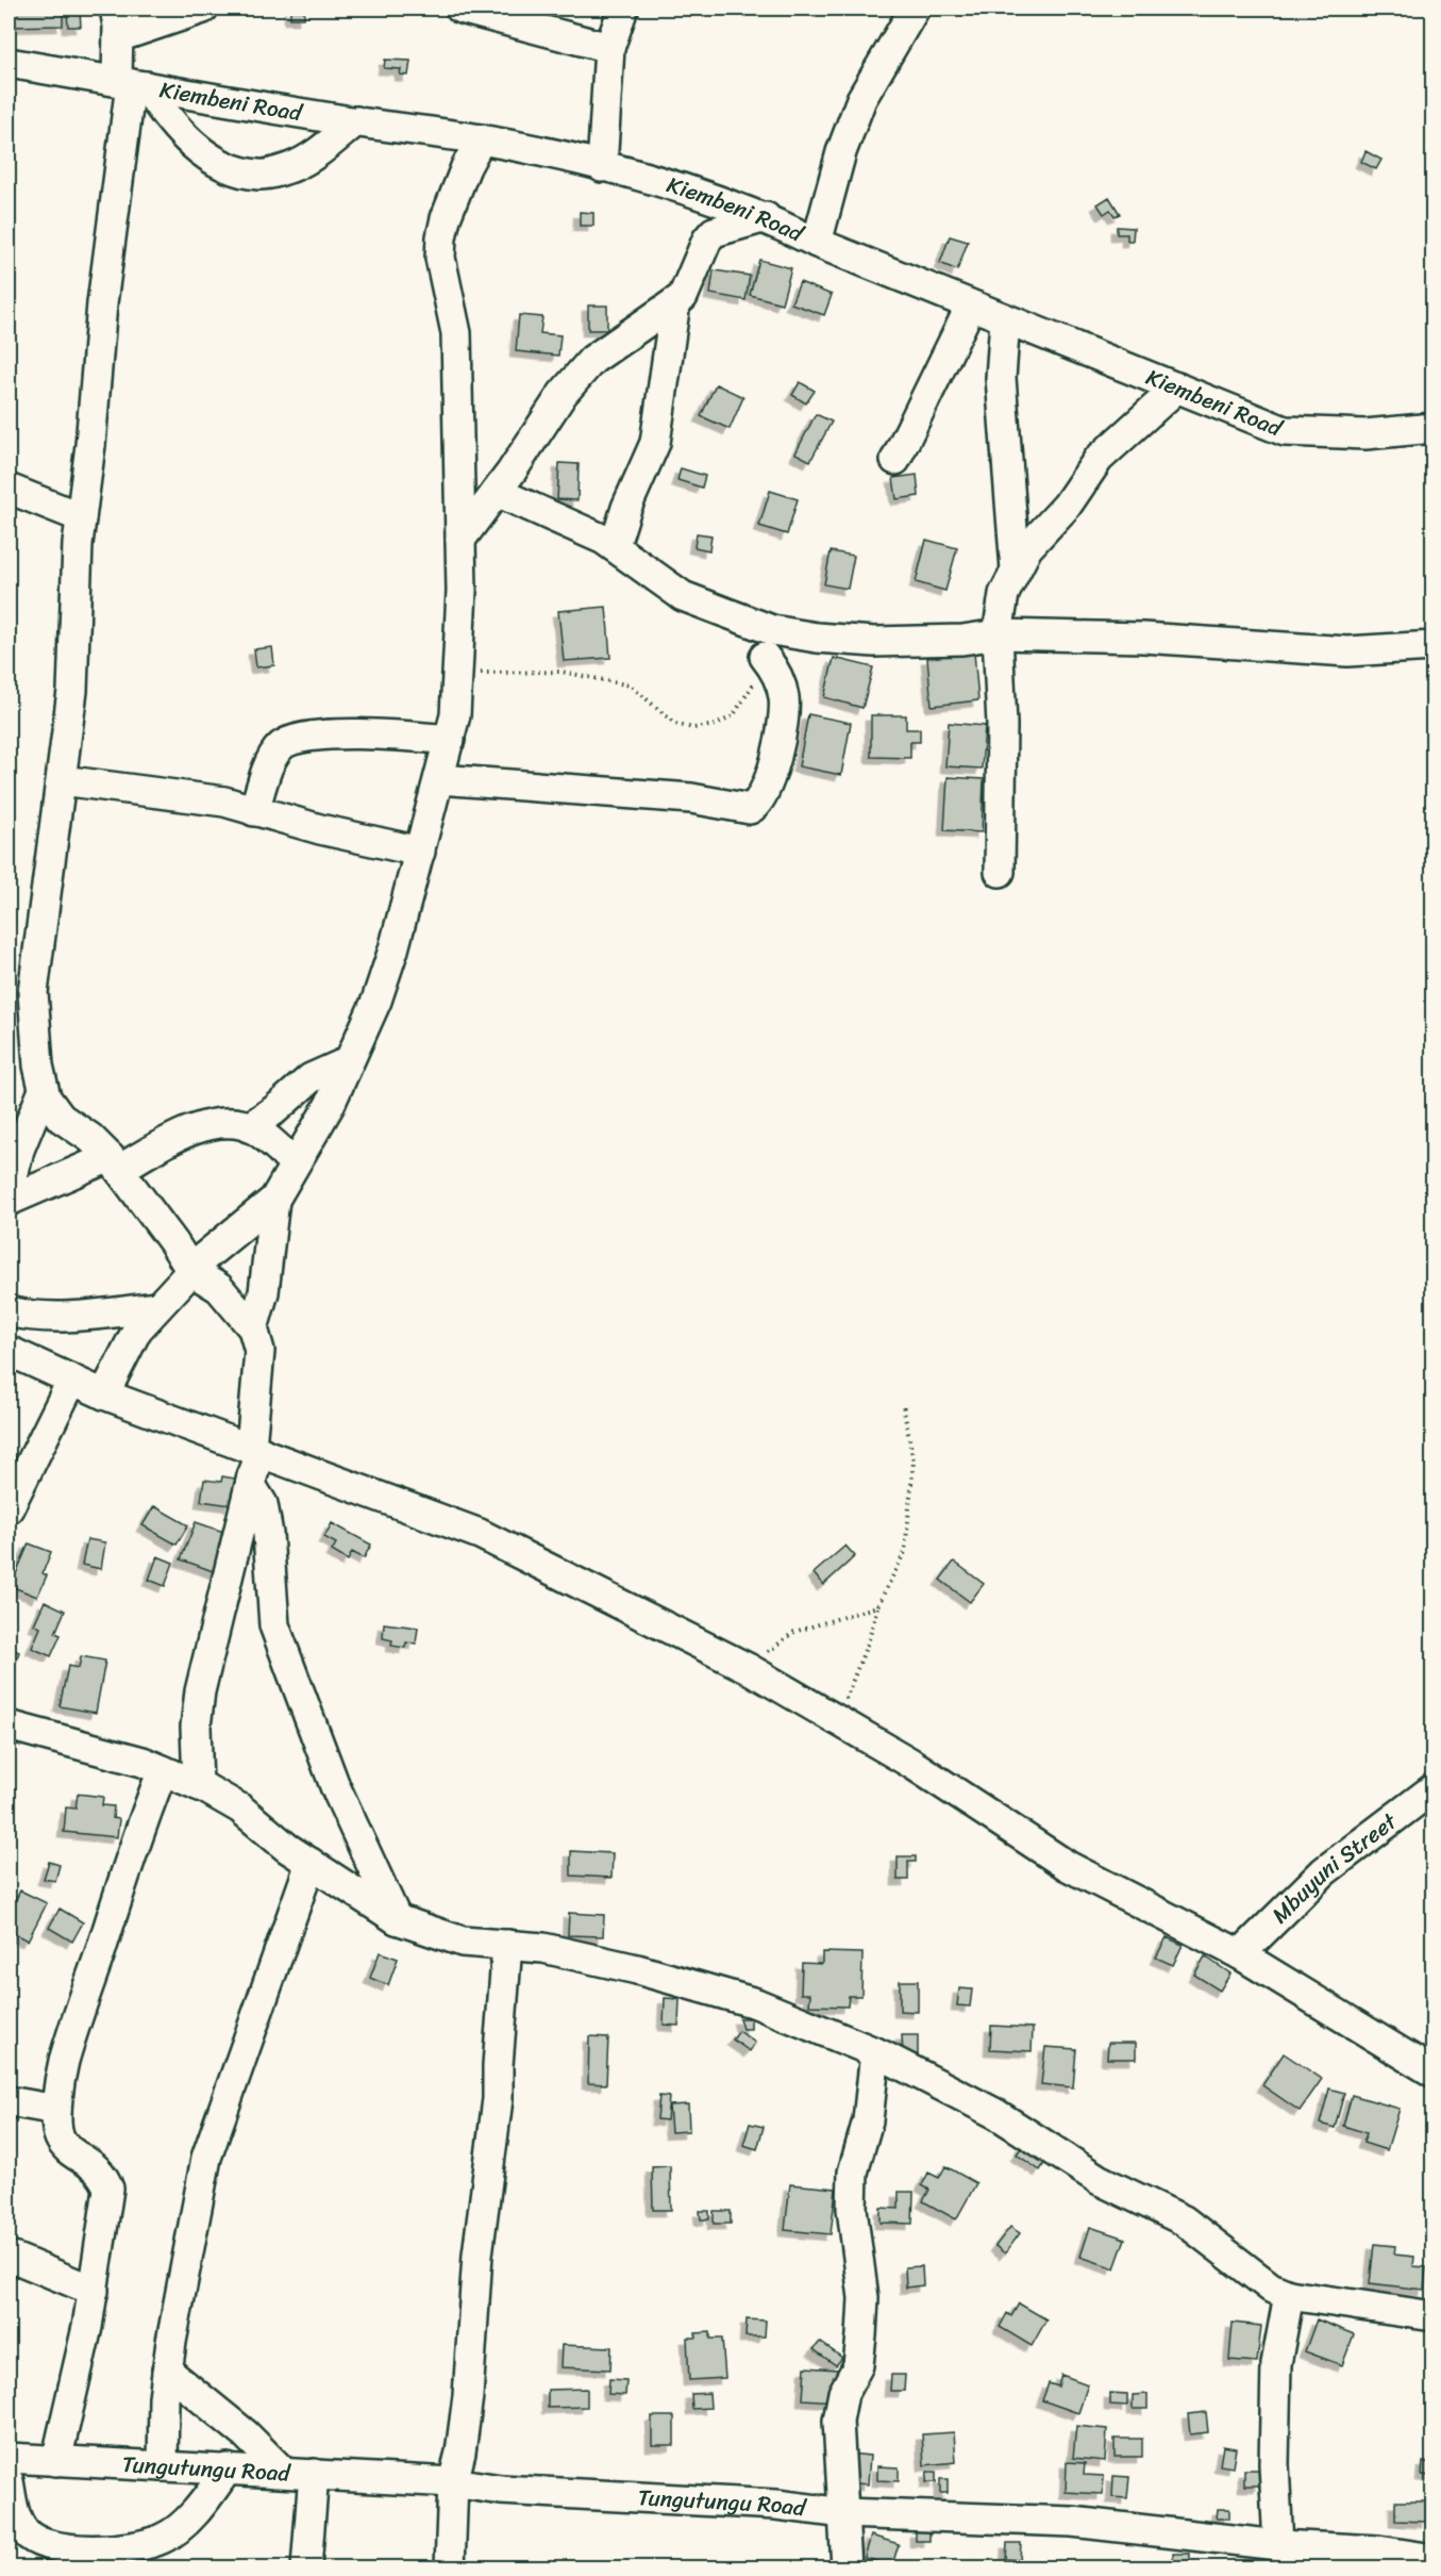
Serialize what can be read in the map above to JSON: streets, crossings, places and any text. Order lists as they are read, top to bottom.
{
  "streets": {
    "street": ["Kiembeni Road", "Mbuyuni Street", "Tungutungu Road"]
  }
}
